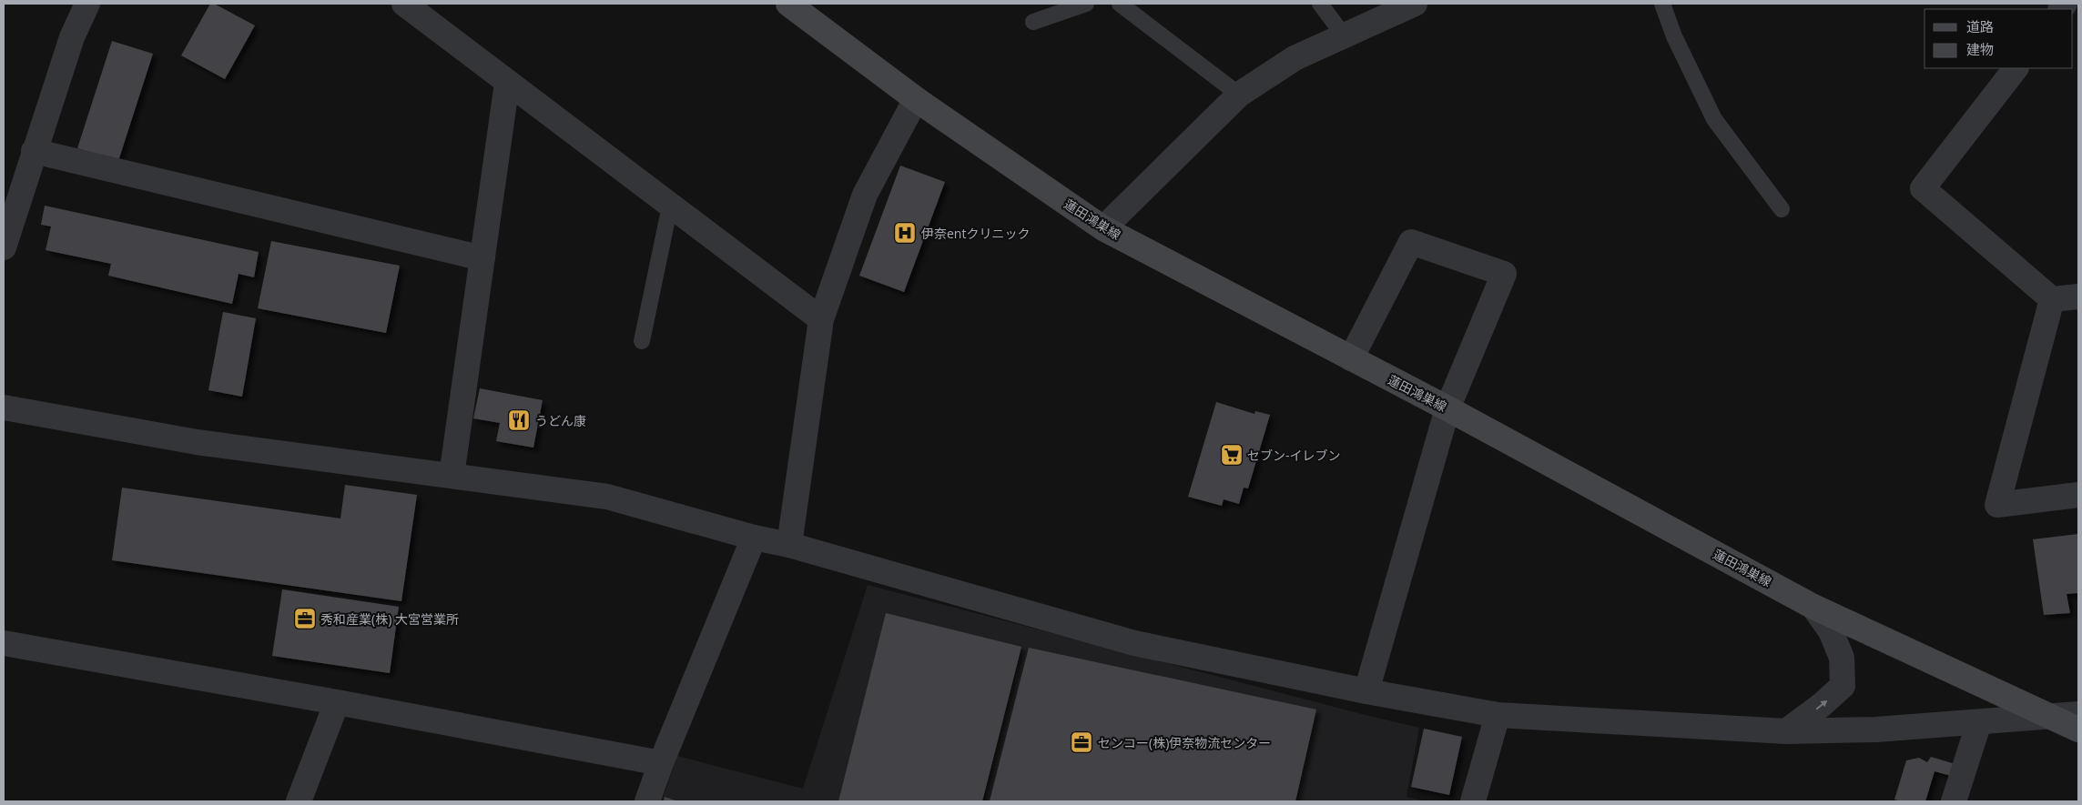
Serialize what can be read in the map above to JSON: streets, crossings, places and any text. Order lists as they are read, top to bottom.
{
  "streets": {
    "main road": ["蓮田鴻巣線"]
  },
  "places": {
    "hospital": ["伊奈entクリニック"],
    "restaurant": ["うどん康"],
    "supermarket": ["セブン-イレブン"],
    "office": ["秀和産業(株) 大宮営業所", "センコー(株)伊奈物流センター"]
  },
  "legend": ["道路", "建物"]
}
